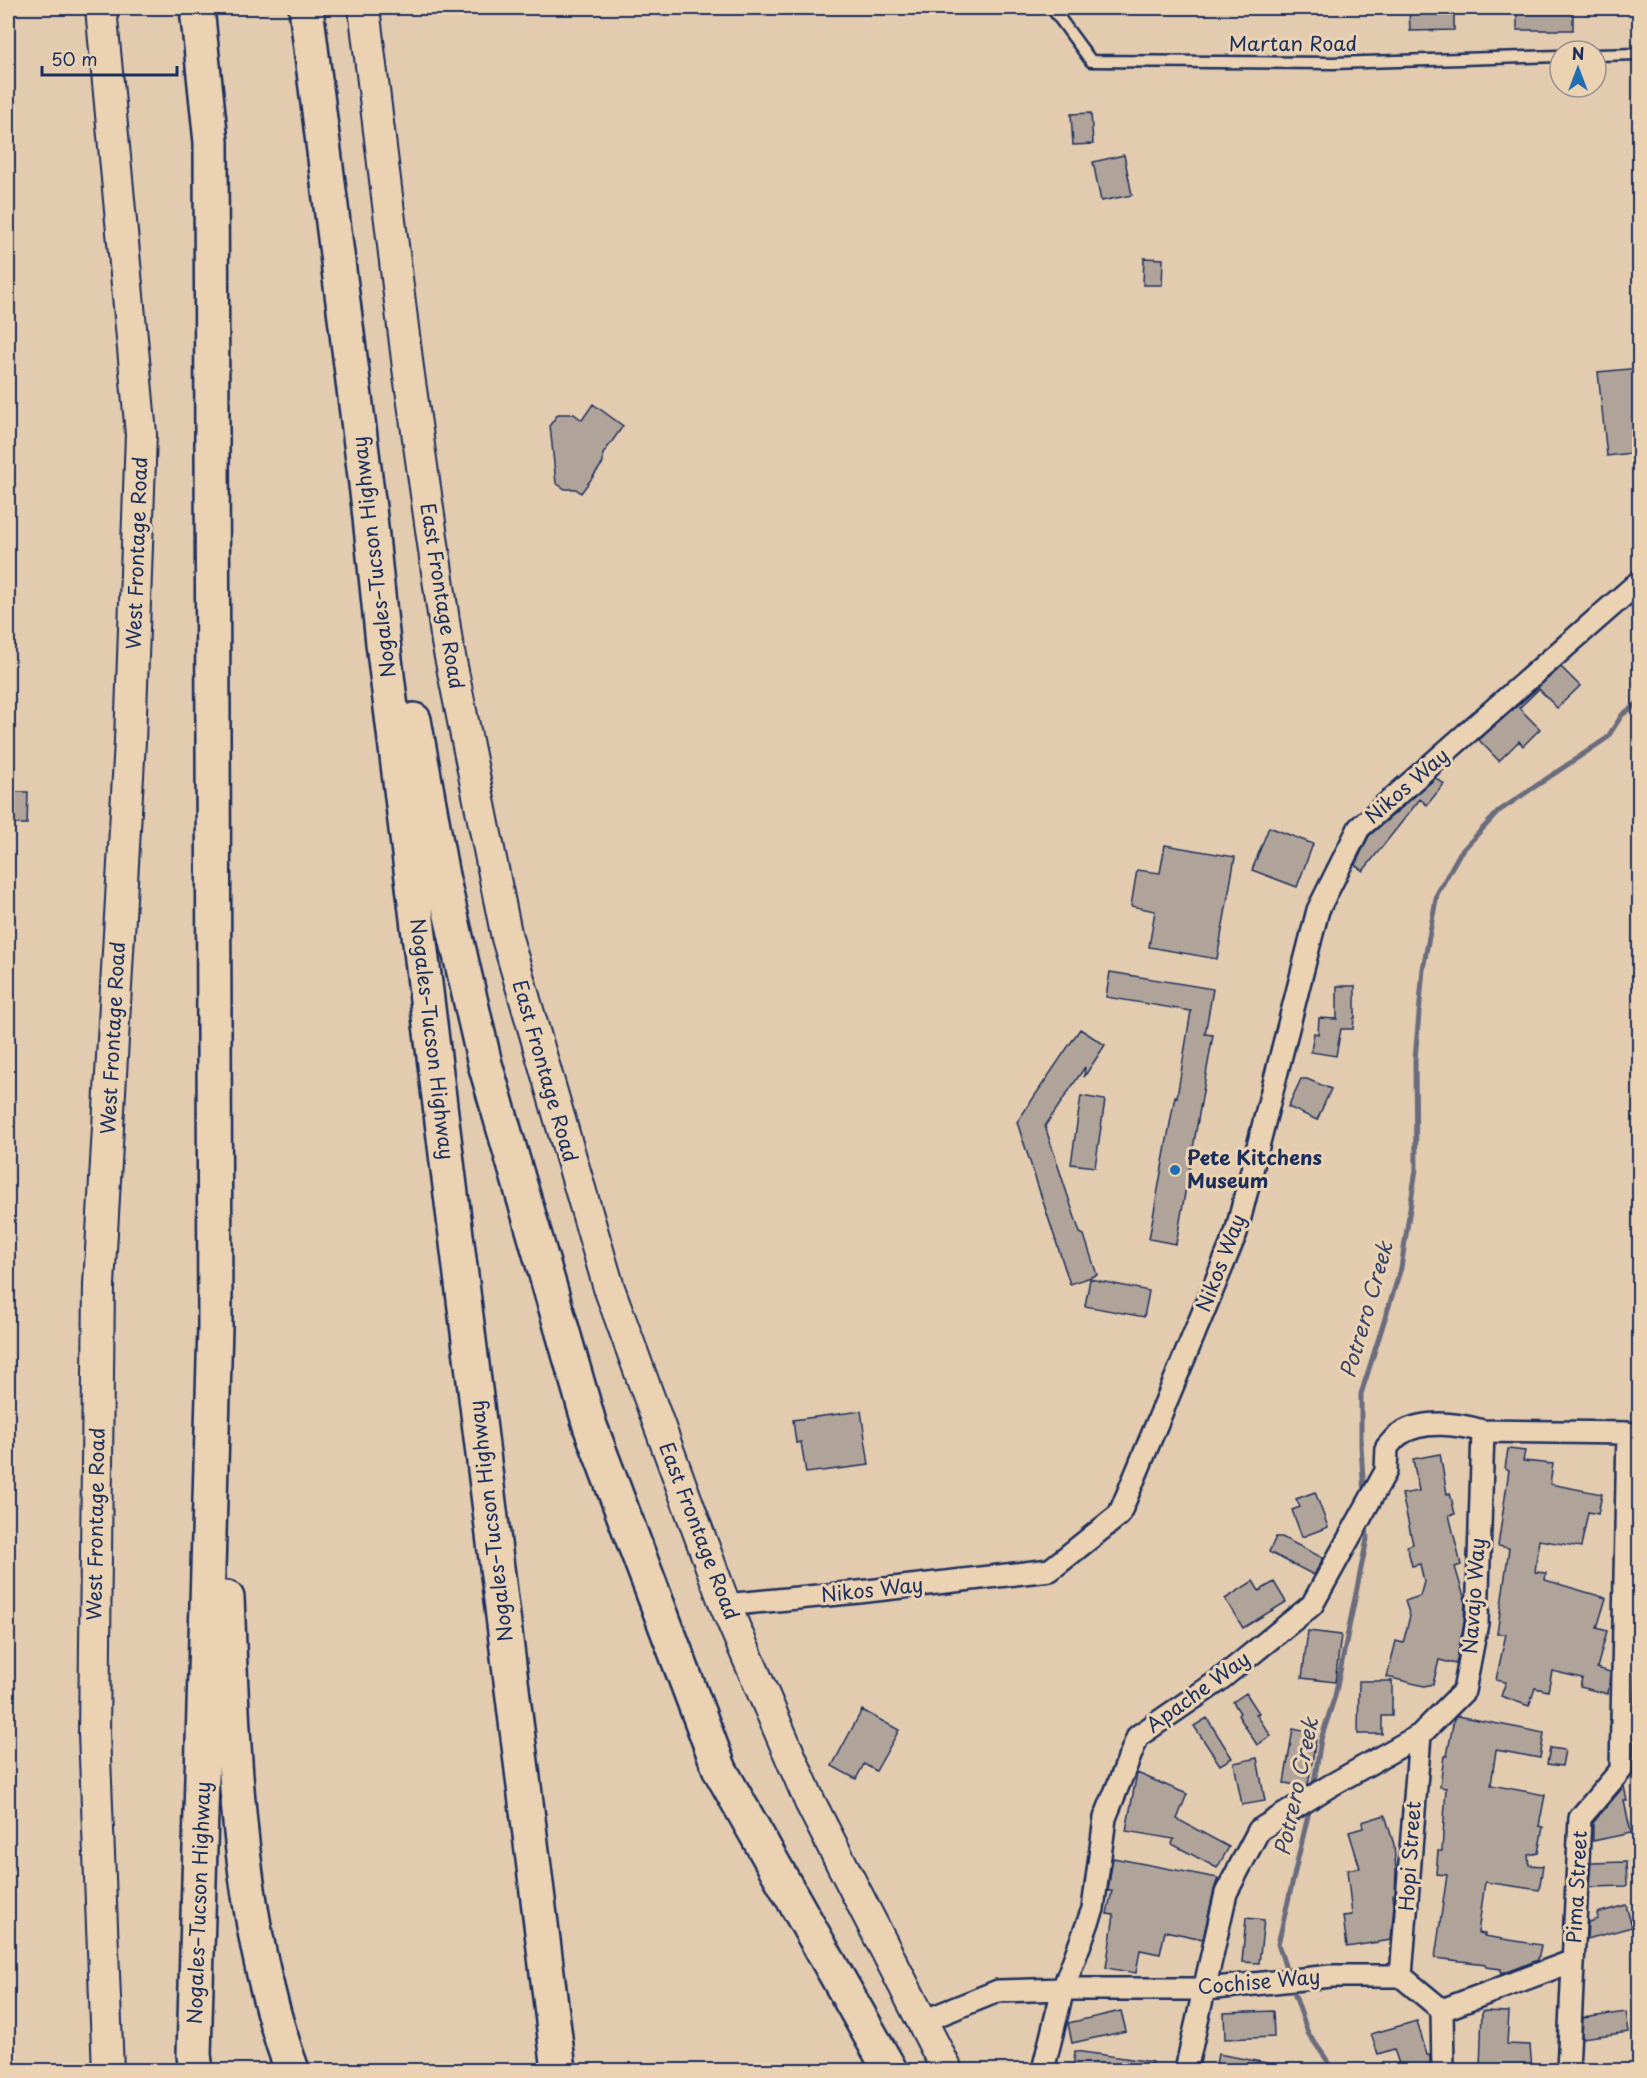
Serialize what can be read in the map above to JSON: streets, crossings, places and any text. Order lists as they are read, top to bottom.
{
  "streets": {
    "highway": ["Nogales–Tucson Highway"],
    "street": [
      "West Frontage Road",
      "East Frontage Road",
      "Nikos Way",
      "Navajo Way",
      "Apache Way",
      "Hopi Street",
      "Pima Street",
      "Cochise Way"
    ],
    "lane": ["Martan Road"]
  },
  "crossings": [
    ["East Frontage Road", "Nikos Way"],
    ["East Frontage Road", "Cochise Way"],
    ["Navajo Way", "Apache Way"],
    ["Navajo Way", "Hopi Street"],
    ["Navajo Way", "Cochise Way"],
    ["Apache Way", "Pima Street"],
    ["Apache Way", "Cochise Way"],
    ["Hopi Street", "Cochise Way"]
  ],
  "water": ["Potrero Creek"],
  "places": ["Pete Kitchens Museum"],
  "scale_bar": "50 m",
  "north": "top"
}
